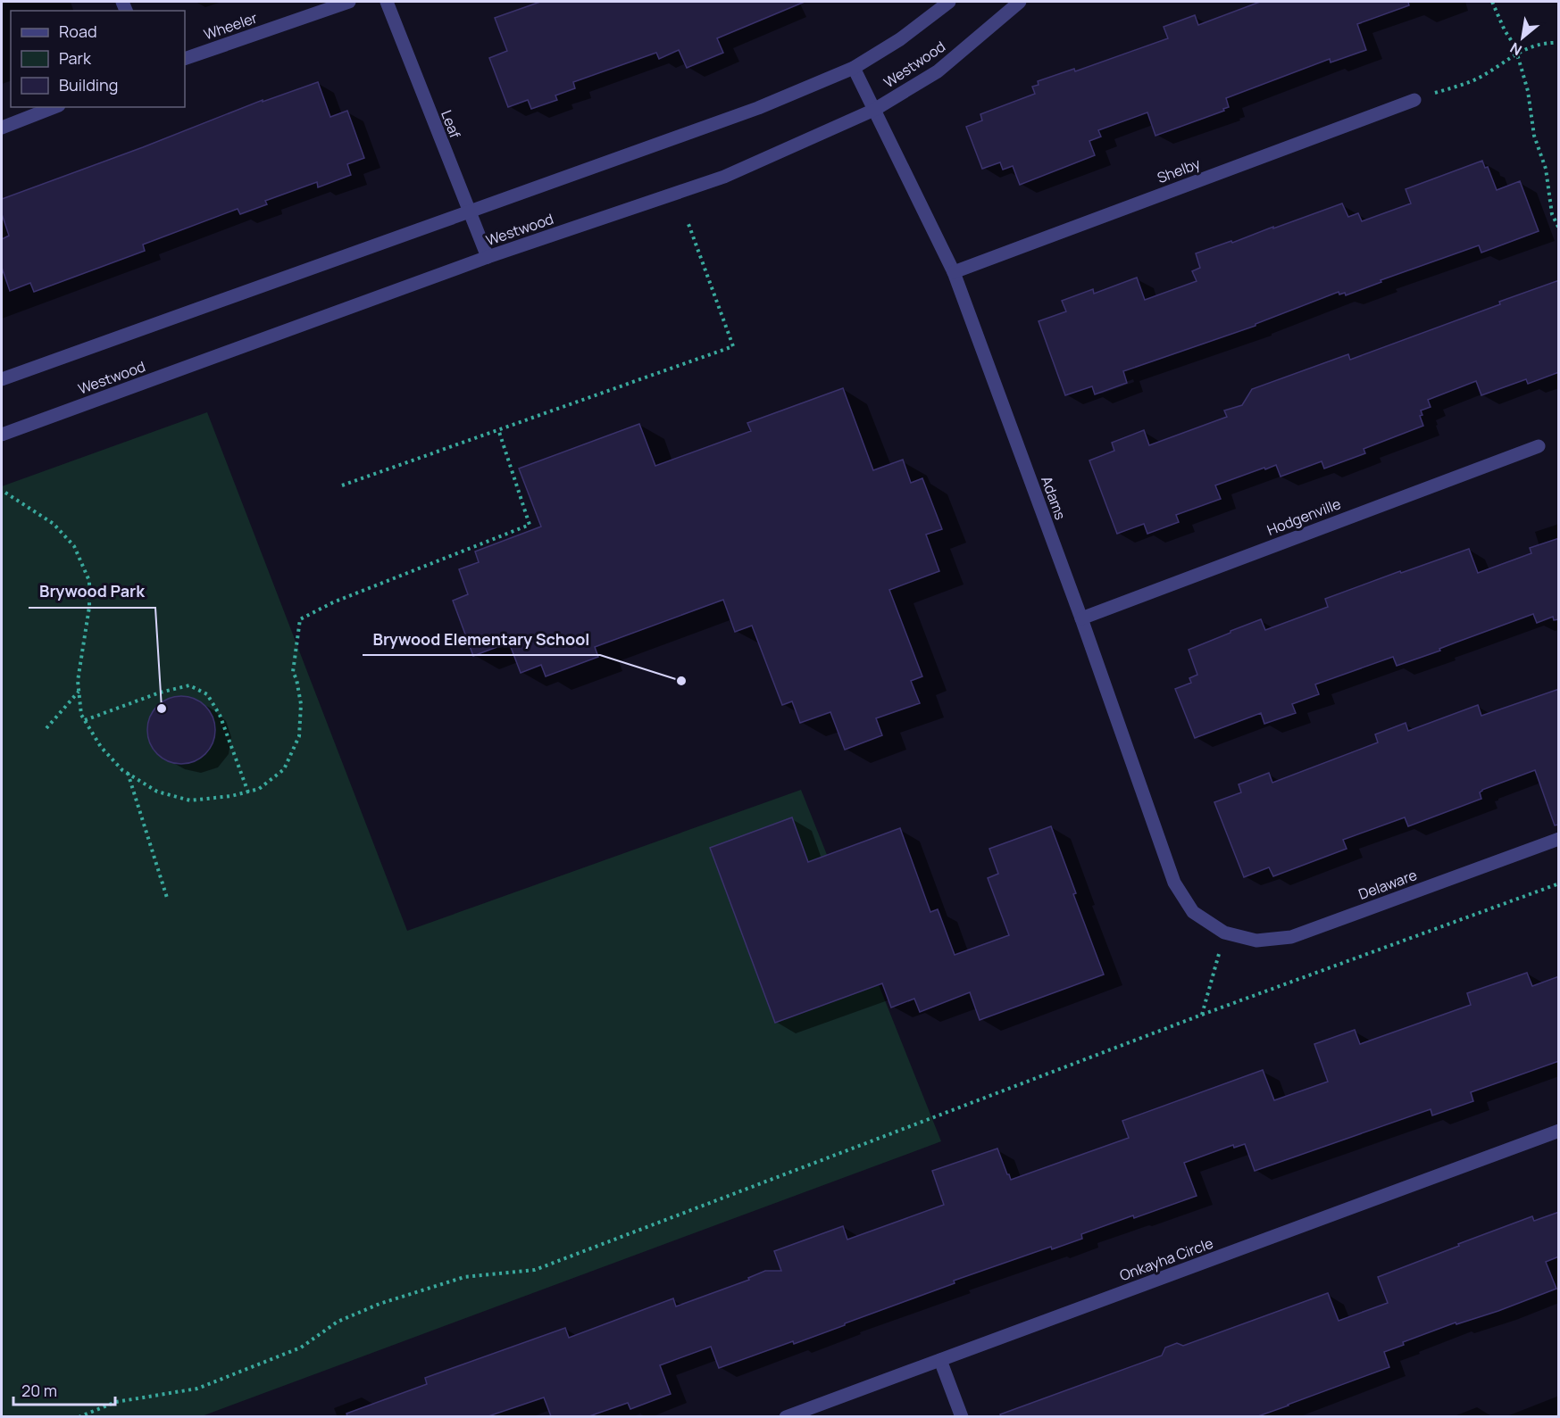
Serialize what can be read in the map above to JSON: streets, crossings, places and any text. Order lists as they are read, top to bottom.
{
  "streets": {
    "street": [
      "Wheeler",
      "Westwood",
      "Leaf",
      "Shelby",
      "Adams",
      "Hodgenville",
      "Delaware",
      "Onkayha Circle"
    ]
  },
  "crossings": [
    ["Westwood", "Leaf"],
    ["Westwood", "Adams"],
    ["Shelby", "Adams"],
    ["Adams", "Hodgenville"],
    ["Adams", "Delaware"]
  ],
  "places": ["Brywood Elementary School", "Brywood Park"],
  "legend": ["Road", "Park", "Building"],
  "scale_bar": "20 m",
  "north": "bottom left"
}
